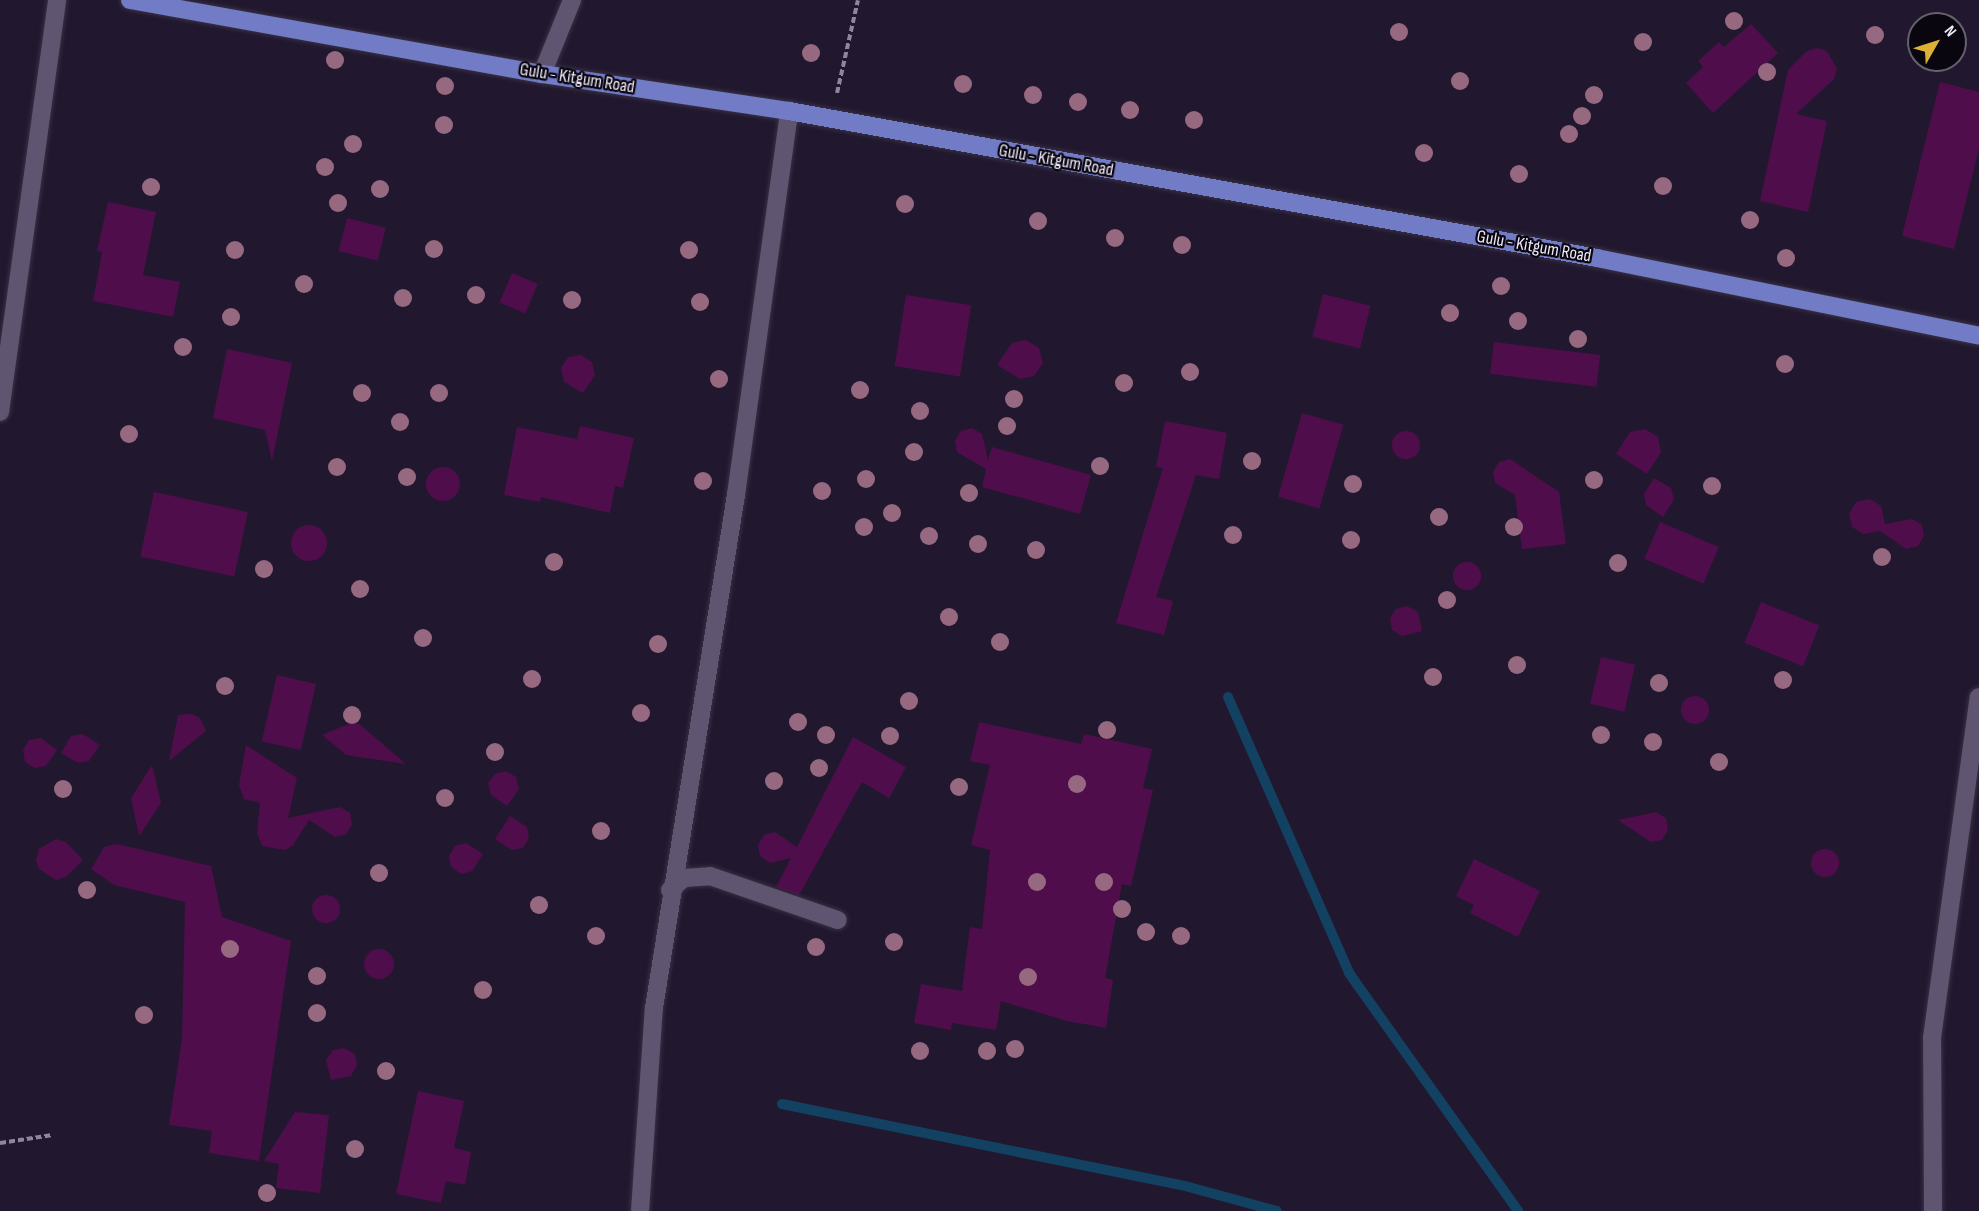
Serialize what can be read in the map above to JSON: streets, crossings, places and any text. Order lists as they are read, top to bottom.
{
  "streets": {
    "main road": ["Gulu - Kitgum Road"]
  },
  "north": "top right"
}
